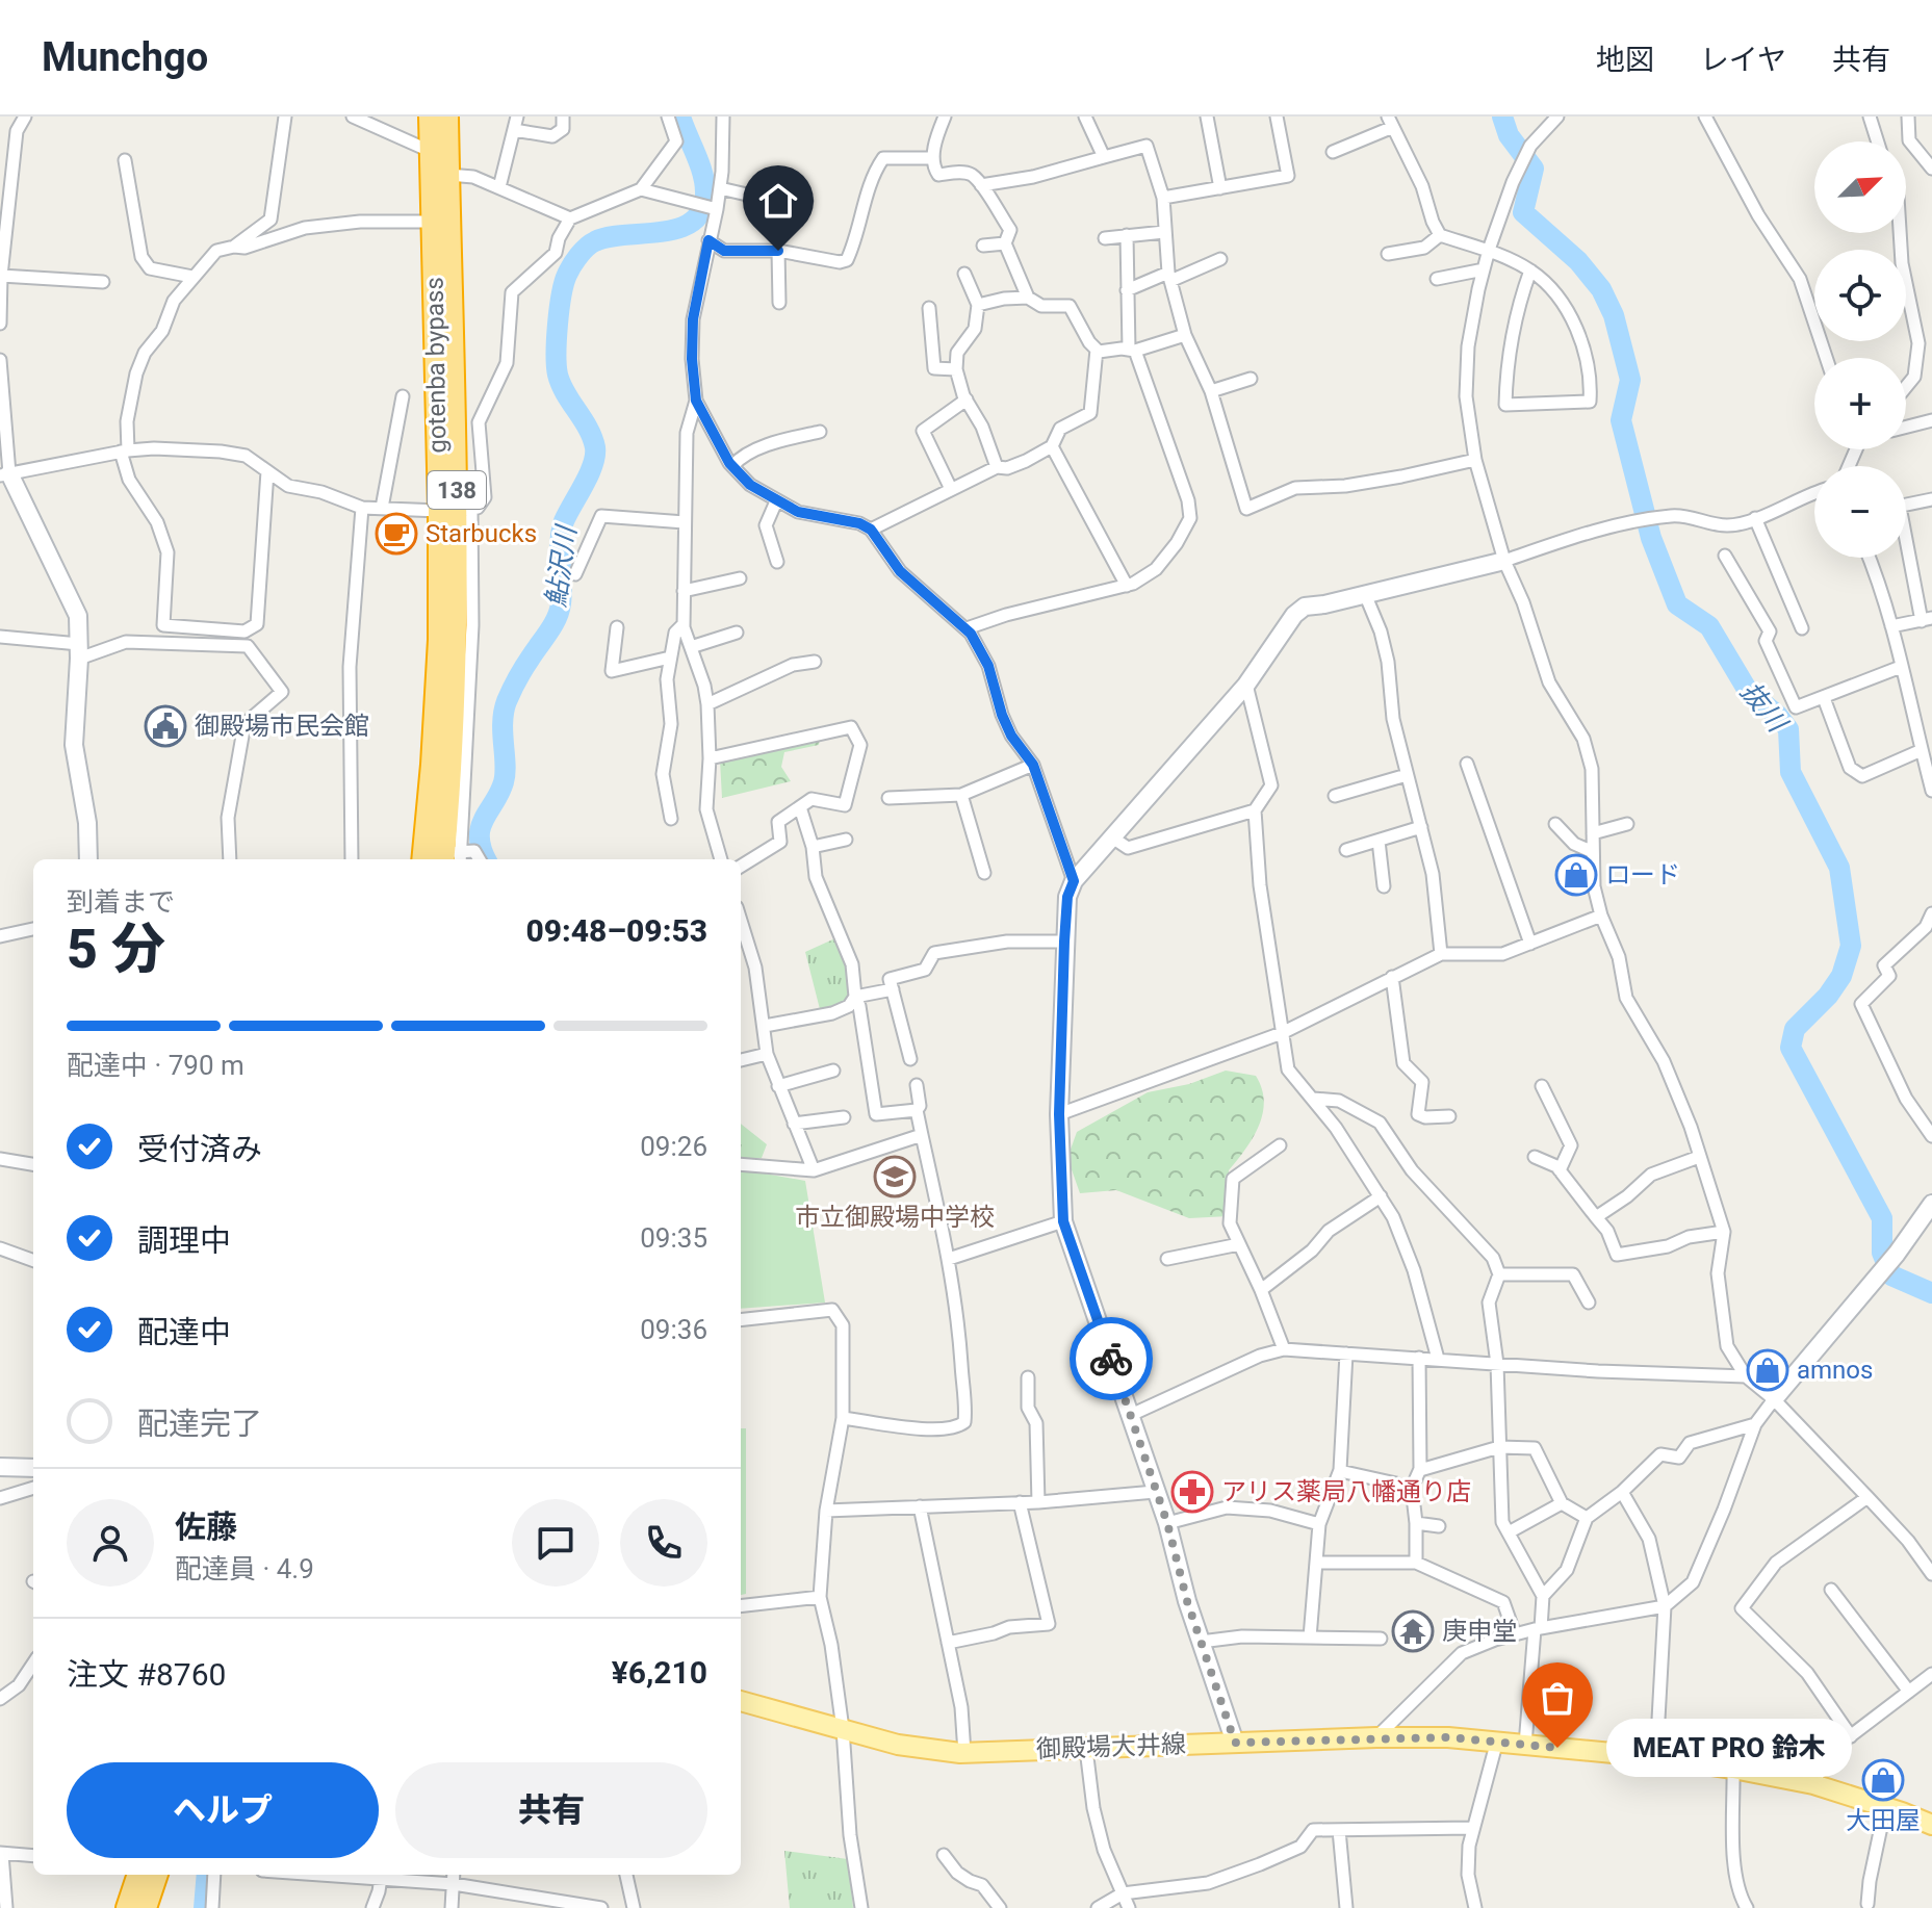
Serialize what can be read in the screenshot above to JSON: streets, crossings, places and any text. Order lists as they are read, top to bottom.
{
  "streets": {
    "highway": ["gotenba bypass", "138"],
    "main road": ["御殿場大井線"]
  },
  "water": ["鮎沢川", "抜川"],
  "places": {
    "cafe": ["Starbucks"],
    "public building": ["御殿場市民会館"],
    "shop": ["ロード", "amnos", "大田屋"],
    "school or university": ["市立御殿場中学校"],
    "pharmacy": ["アリス薬局八幡通り店"],
    "temple": ["庚申堂"],
    "other": ["MEAT PRO 鈴木"]
  },
  "north": "top right",
  "page": {
    "header": "Munchgo",
    "nav": ["地図", "レイヤ", "共有"],
    "map_buttons": ["+", "−"],
    "heading": ["5 分", "到着まで", "09:48–09:53"],
    "panel": [
      "佐藤",
      "配達員 · 4.9",
      "注文 #8760",
      "¥6,210"
    ],
    "bar": "配達中 · 790 m",
    "list": [
      ["受付済み", "09:26"],
      ["調理中", "09:35"],
      ["配達中", "09:36"],
      "配達完了"
    ],
    "bubble": "MEAT PRO 鈴木",
    "buttons": ["ヘルプ", "共有"]
  }
}
